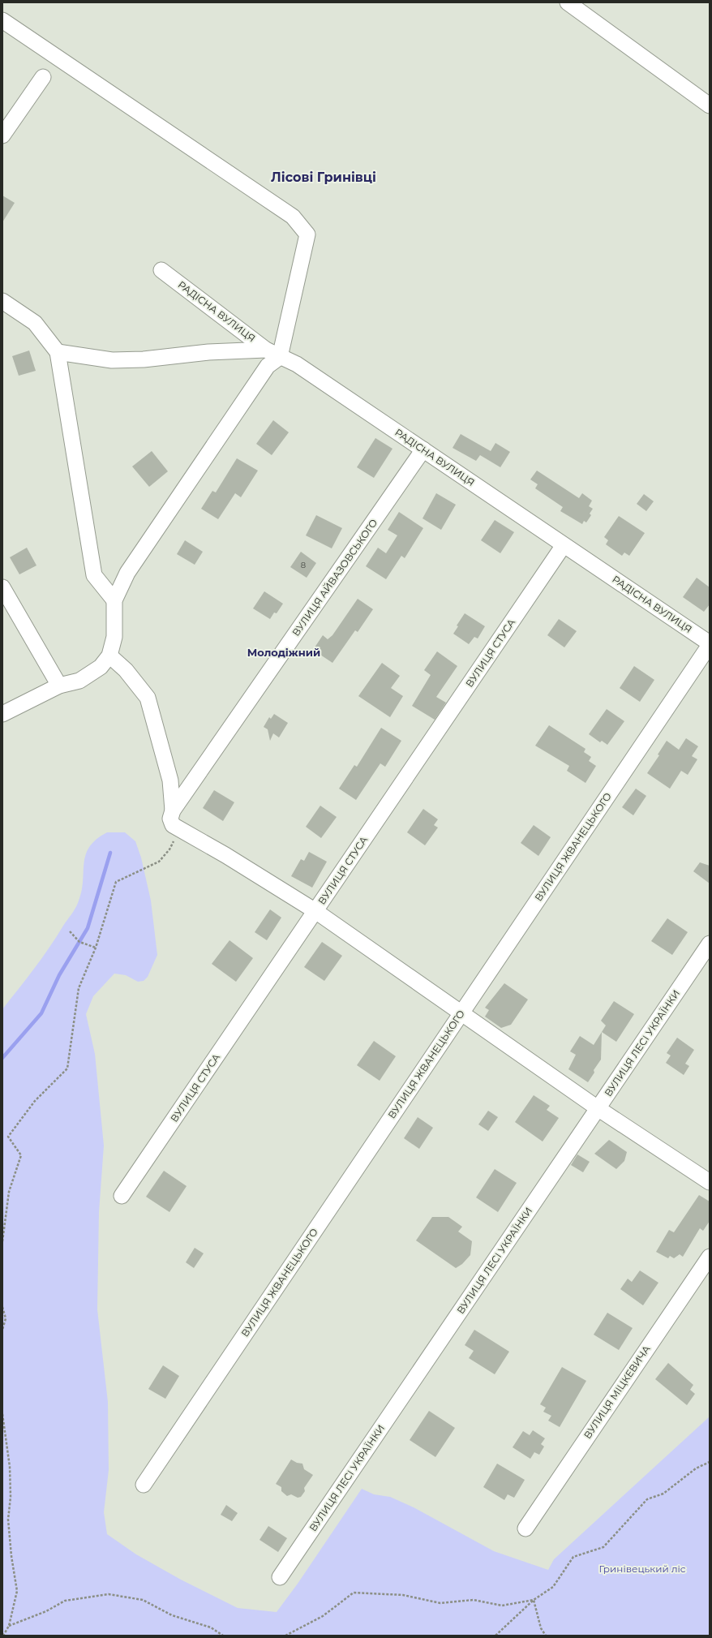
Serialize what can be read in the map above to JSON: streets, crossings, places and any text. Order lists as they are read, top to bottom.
{
  "streets": {
    "street": [
      "РАДІСНА ВУЛИЦЯ",
      "ВУЛИЦЯ АЙВАЗОВСЬКОГО",
      "ВУЛИЦЯ СТУСА",
      "ВУЛИЦЯ ЖВАНЕЦЬКОГО",
      "ВУЛИЦЯ ЛЕСІ УКРАЇНКИ",
      "ВУЛИЦЯ МІЦКЕВИЧА"
    ]
  },
  "crossings": [
    ["РАДІСНА ВУЛИЦЯ", "ВУЛИЦЯ АЙВАЗОВСЬКОГО"],
    ["РАДІСНА ВУЛИЦЯ", "ВУЛИЦЯ СТУСА"],
    ["РАДІСНА ВУЛИЦЯ", "ВУЛИЦЯ ЖВАНЕЦЬКОГО"]
  ],
  "districts": ["Лісові Гринівці", "Молодіжний"],
  "parks": ["Гринівецький ліс"],
  "house_numbers": ["8"]
}
